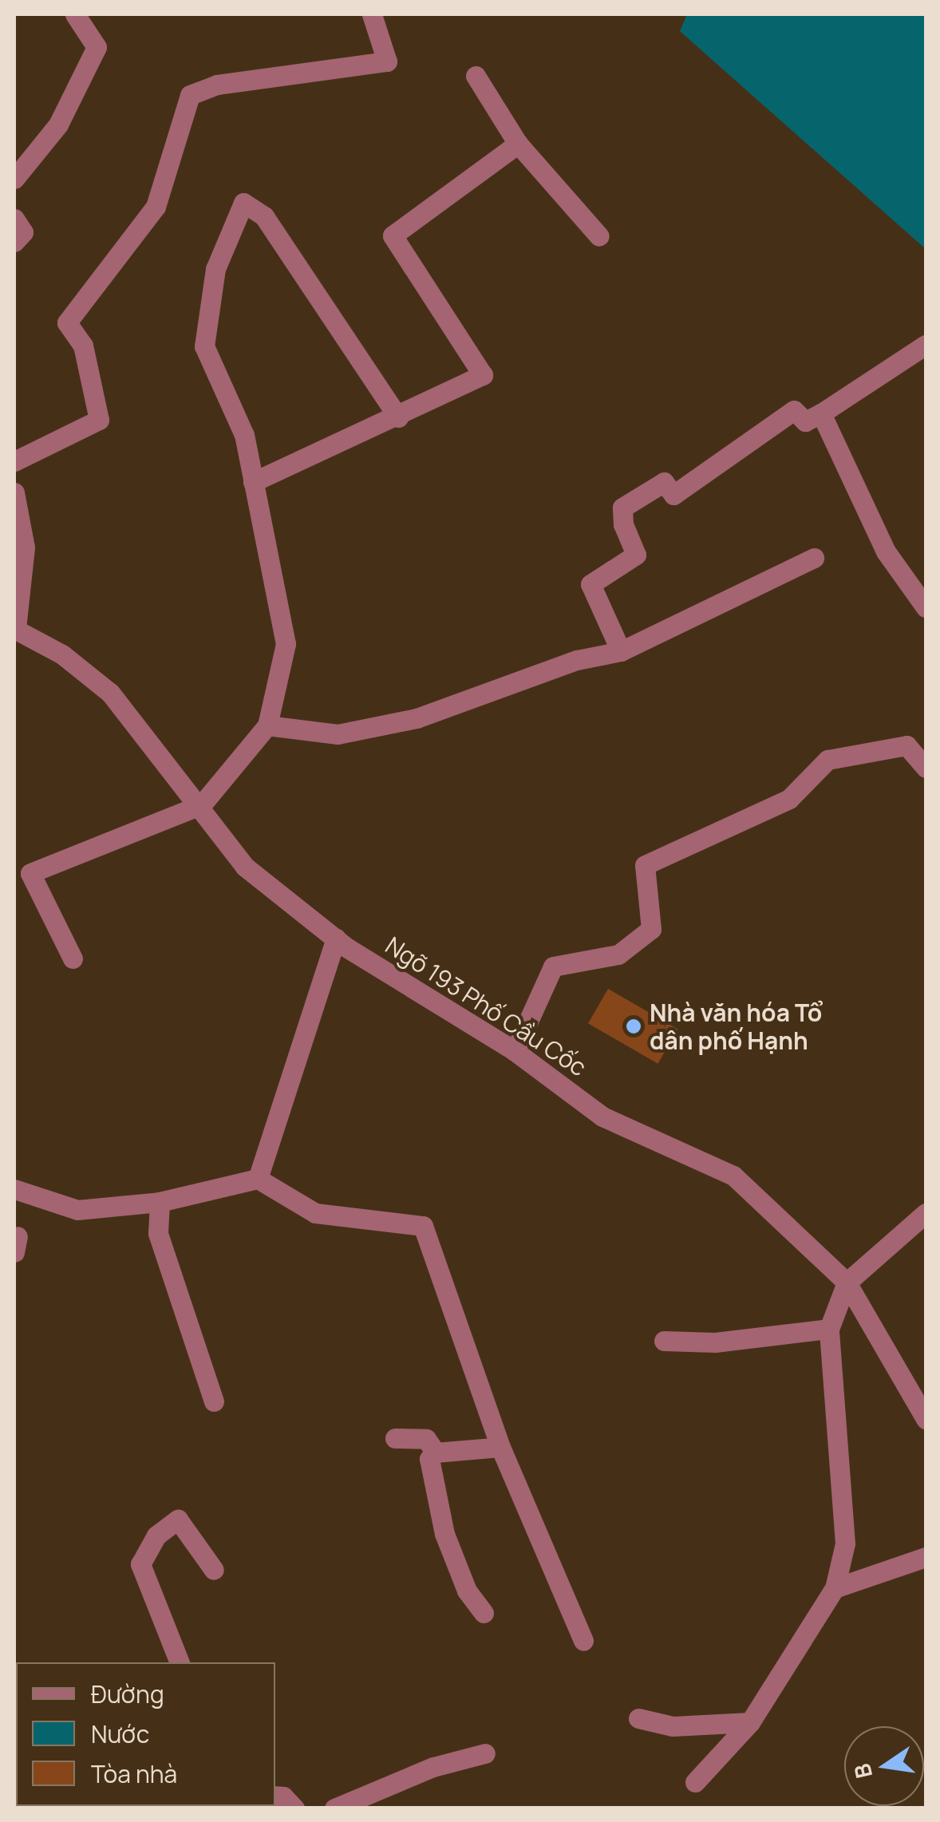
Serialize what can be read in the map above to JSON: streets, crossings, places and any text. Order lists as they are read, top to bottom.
{
  "streets": {
    "street": ["Ngõ 193 Phố Cầu Cốc"]
  },
  "places": ["Nhà văn hóa Tổ dân phố Hạnh"],
  "legend": ["Đường", "Nước", "Tòa nhà"],
  "north": "left"
}
